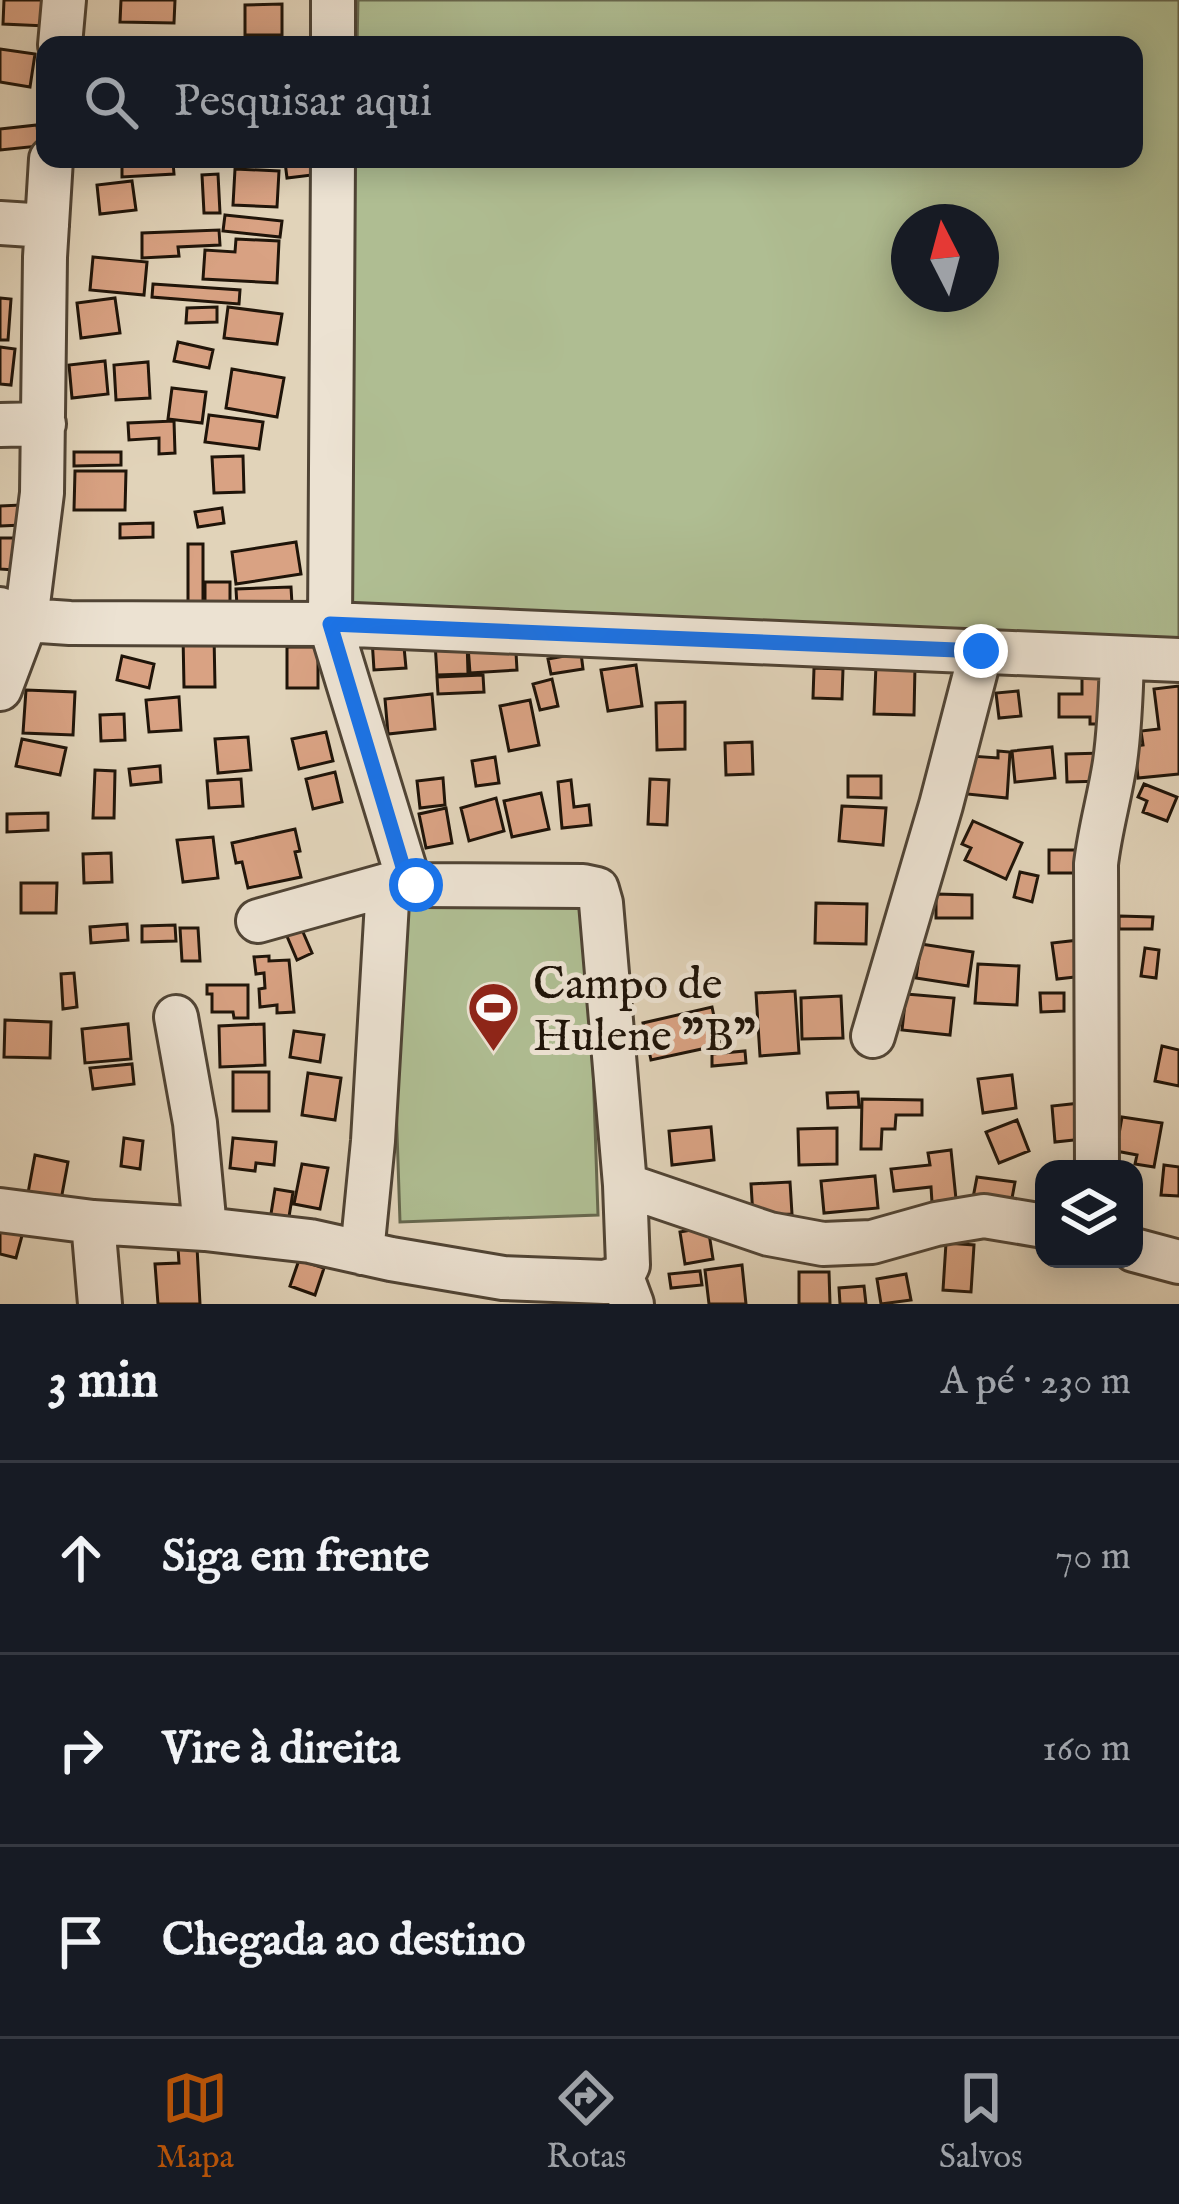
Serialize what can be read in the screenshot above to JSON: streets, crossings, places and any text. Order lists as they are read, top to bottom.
{
  "places": {
    "sports": ["Campo de Hulene \"B\""]
  },
  "north": "top",
  "page": {
    "search": "Pesquisar aqui",
    "heading": ["3 min", "A pé · 230 m"],
    "list": [
      ["Siga em frente", "70 m"],
      ["Vire à direita", "160 m"],
      "Chegada ao destino"
    ],
    "nav": ["Mapa", "Rotas", "Salvos"]
  }
}
